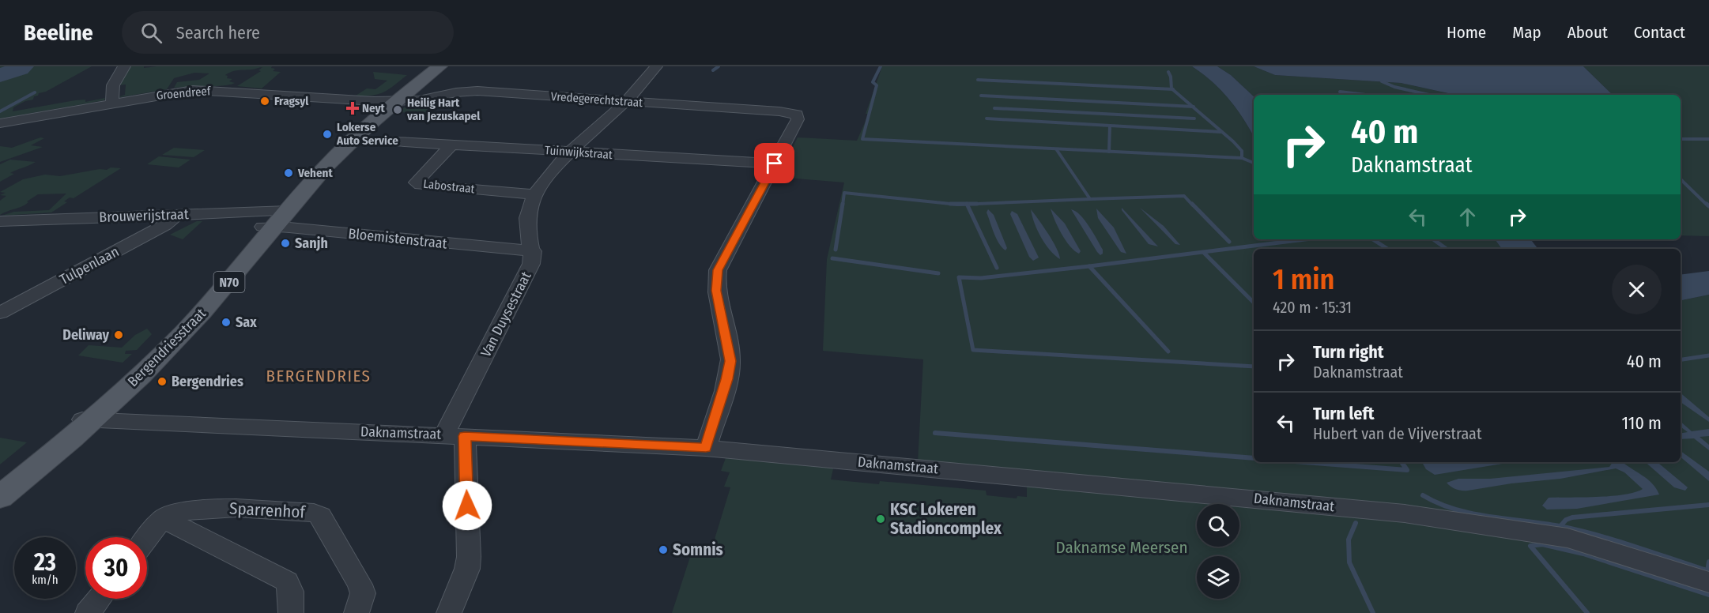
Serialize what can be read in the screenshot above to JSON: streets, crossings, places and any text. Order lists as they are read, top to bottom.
{
  "streets": {
    "main road": ["N70", "Bergendriesstraat"],
    "street": [
      "Groendreef",
      "Vredegerechtstraat",
      "Tuinwijkstraat",
      "Labostraat",
      "Brouwerijstraat",
      "Bloemistenstraat",
      "Tulpenlaan",
      "Van Duysestraat",
      "Daknamstraat",
      "Sparrenhof"
    ]
  },
  "crossings": [
    ["Groendreef", "Vredegerechtstraat"],
    ["Groendreef", "N70"],
    ["Groendreef", "Bergendriesstraat"],
    ["Vredegerechtstraat", "Tuinwijkstraat"],
    ["Vredegerechtstraat", "N70"],
    ["Vredegerechtstraat", "Van Duysestraat"],
    ["Vredegerechtstraat", "Bergendriesstraat"],
    ["Tuinwijkstraat", "Labostraat"],
    ["Tuinwijkstraat", "Van Duysestraat"],
    ["Labostraat", "Van Duysestraat"],
    ["Brouwerijstraat", "Bloemistenstraat"],
    ["Brouwerijstraat", "Tulpenlaan"],
    ["Brouwerijstraat", "Bergendriesstraat"],
    ["Bloemistenstraat", "Van Duysestraat"],
    ["Bloemistenstraat", "Bergendriesstraat"],
    ["N70", "Bergendriesstraat"],
    ["Van Duysestraat", "Daknamstraat"],
    ["Bergendriesstraat", "Daknamstraat"]
  ],
  "districts": ["BERGENDRIES"],
  "parks": ["Daknamse Meersen"],
  "places": {
    "other": [
      "Fragsyl",
      "Heilig Hart van Jezuskapel",
      "Lokerse Auto Service",
      "Vehent",
      "Sanjh",
      "Sax",
      "Deliway",
      "Bergendries",
      "KSC Lokeren Stadioncomplex",
      "Somnis"
    ],
    "health": ["Neyt"]
  },
  "page": {
    "header": "Beeline",
    "search": "Search here",
    "nav": [
      "Home",
      "Map",
      "About",
      "Contact"
    ],
    "turn": ["40 m", "Daknamstraat"],
    "heading": ["1 min", "420 m · 15:31"],
    "list": [
      {
        "name": "Turn right",
        "note": "Daknamstraat",
        "value": "40 m"
      },
      {
        "name": "Turn left",
        "note": "Hubert van de Vijverstraat",
        "value": "110 m"
      }
    ],
    "speed": "23 km/h",
    "limit": "30"
  }
}
